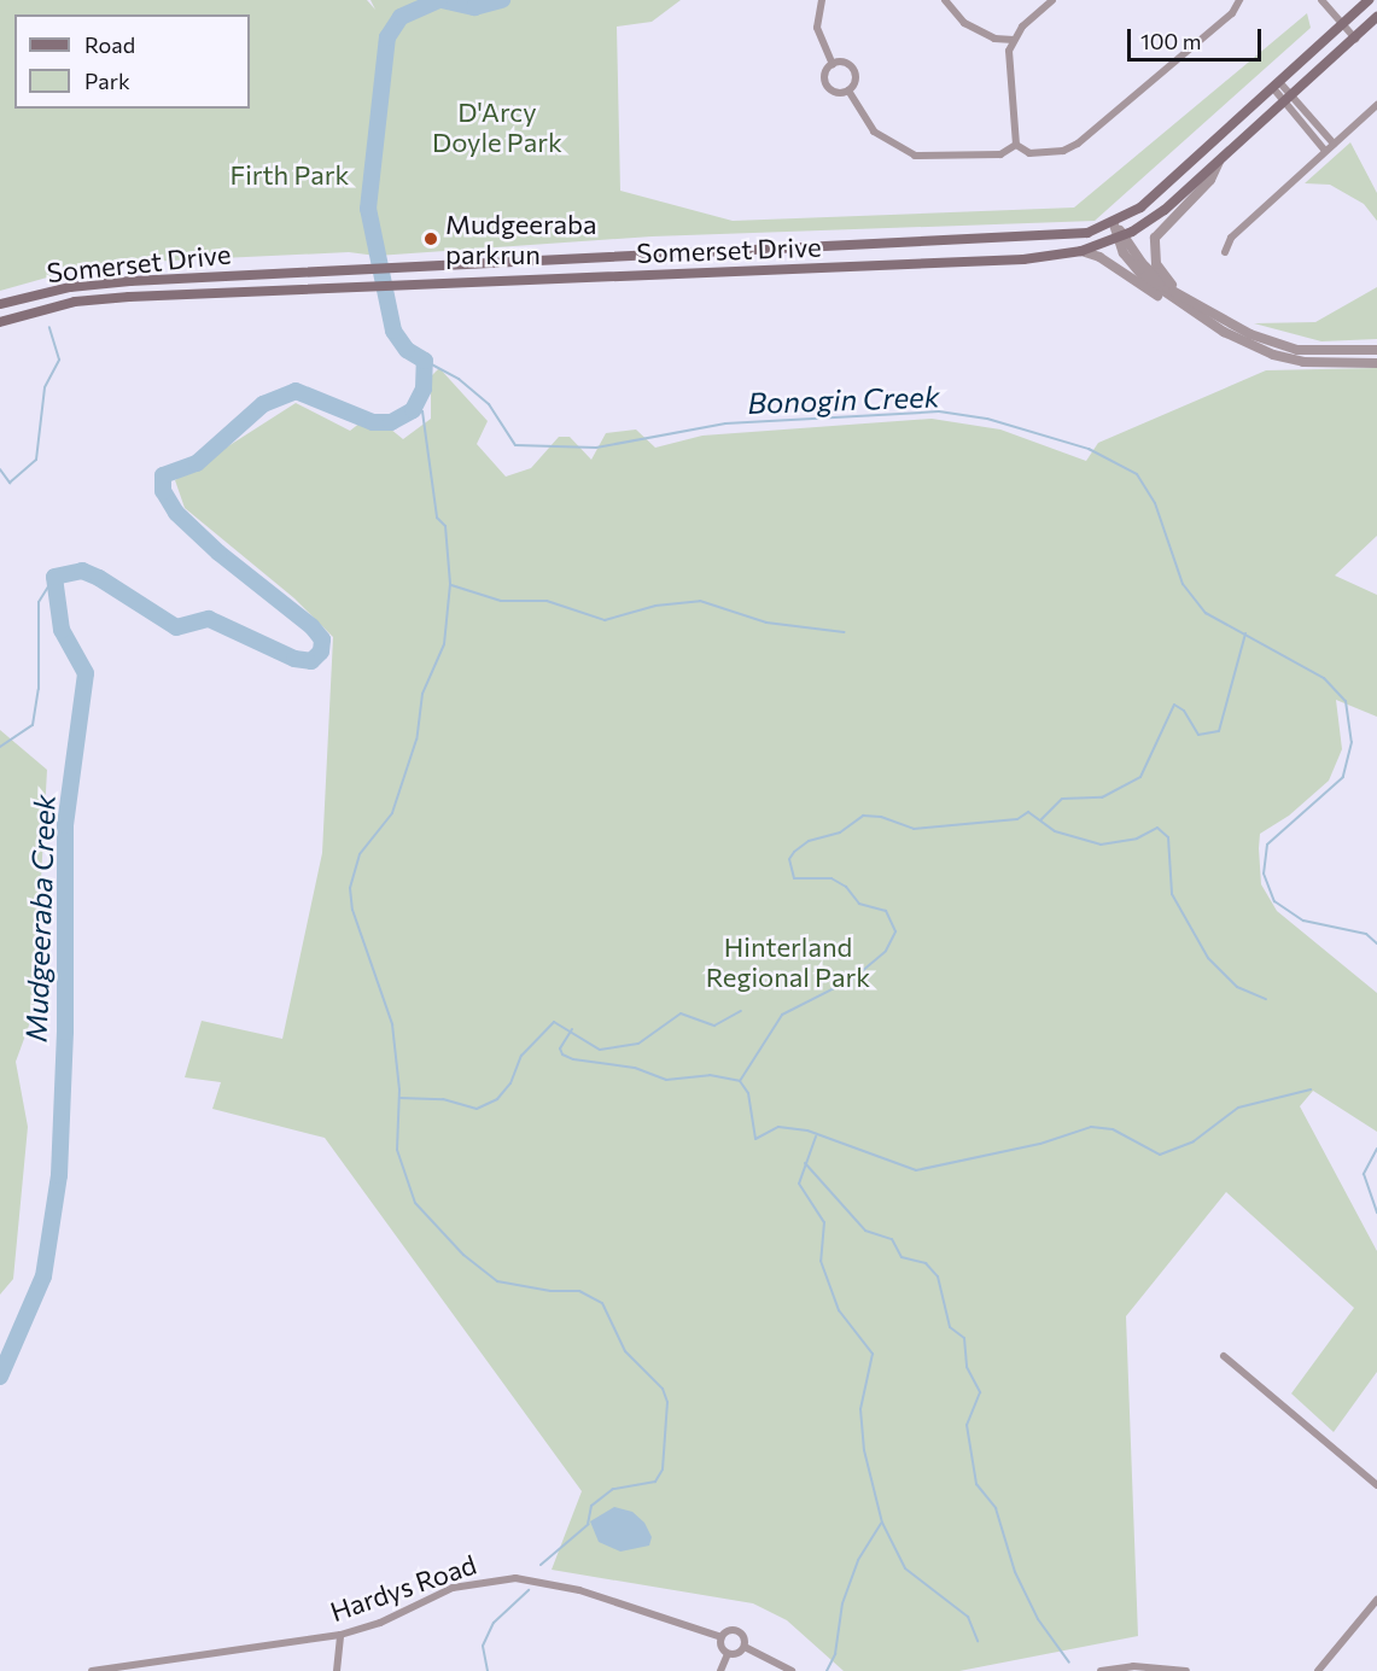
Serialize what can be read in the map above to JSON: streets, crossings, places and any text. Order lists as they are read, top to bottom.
{
  "streets": {
    "main road": ["Somerset Drive"],
    "street": ["Hardys Road"]
  },
  "water": ["Bonogin Creek", "Mudgeeraba Creek"],
  "parks": ["D'Arcy Doyle Park", "Firth Park", "Hinterland Regional Park"],
  "places": ["Mudgeeraba parkrun"],
  "legend": ["Road", "Park"],
  "scale_bar": "100 m"
}
